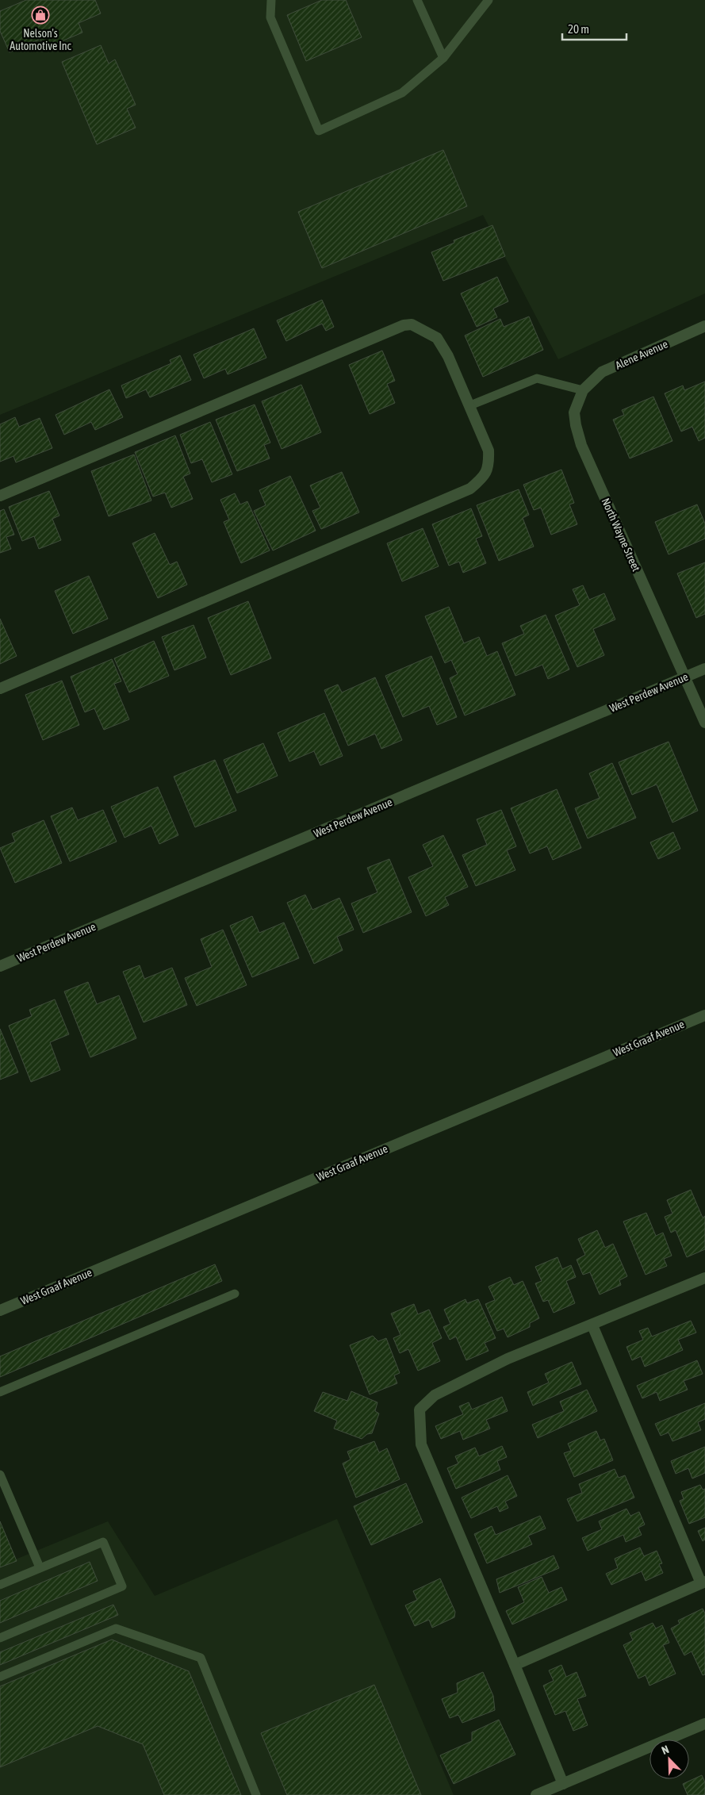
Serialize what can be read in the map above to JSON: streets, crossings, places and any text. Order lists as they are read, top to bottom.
{
  "streets": {
    "street": [
      "Alene Avenue",
      "North Wayne Street",
      "West Perdew Avenue",
      "West Graaf Avenue"
    ]
  },
  "crossings": [
    ["Alene Avenue", "North Wayne Street"],
    ["North Wayne Street", "West Perdew Avenue"]
  ],
  "places": {
    "shop": ["Nelson's Automotive Inc"]
  },
  "scale_bar": "20 m",
  "north": "top left"
}
